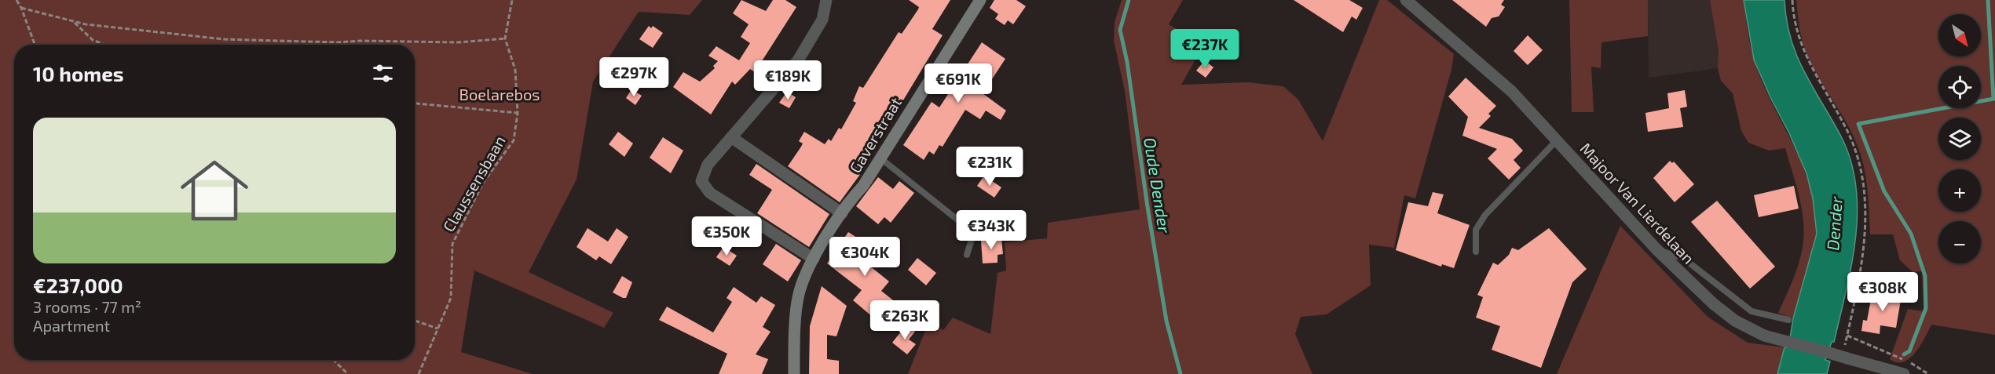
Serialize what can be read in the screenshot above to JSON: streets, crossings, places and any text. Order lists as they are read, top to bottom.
{
  "streets": {
    "street": ["Gaverstraat", "Majoor Van Lierdelaan"],
    "path": ["Claussensbaan"]
  },
  "water": ["Oude Dender", "Dender"],
  "parks": ["Boelarebos"],
  "north": "bottom right",
  "page": {
    "map_buttons": ["+", "−"],
    "price": [
      "€237K",
      "€297K",
      "€189K",
      "€691K",
      "€231K",
      "€343K",
      "€350K",
      "€304K",
      "€308K",
      "€263K"
    ],
    "heading": "10 homes",
    "list": [
      {
        "name": "€237,000",
        "note": "3 rooms · 77 m² · Apartment"
      }
    ]
  }
}
